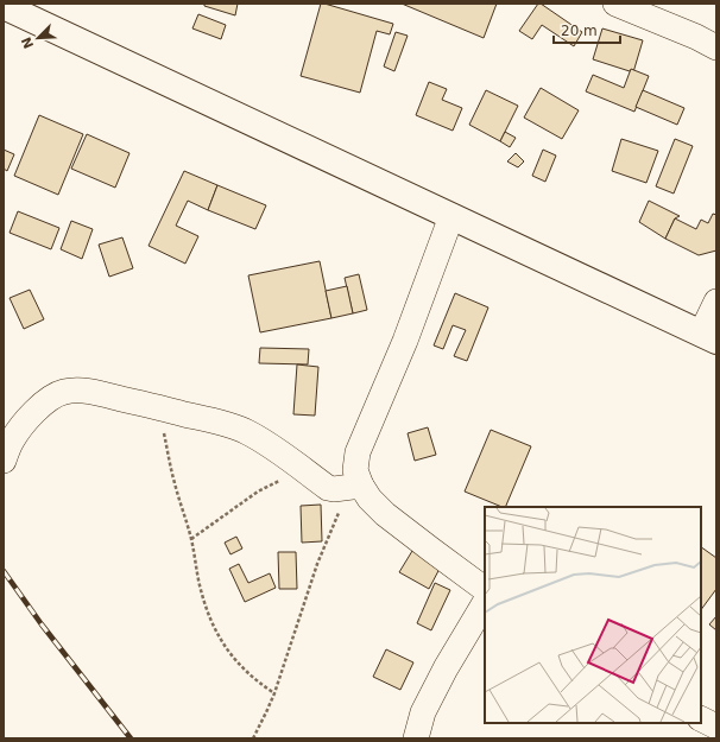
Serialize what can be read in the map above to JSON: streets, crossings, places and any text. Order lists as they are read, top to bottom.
{
  "scale_bar": "20 m",
  "north": "bottom left"
}
